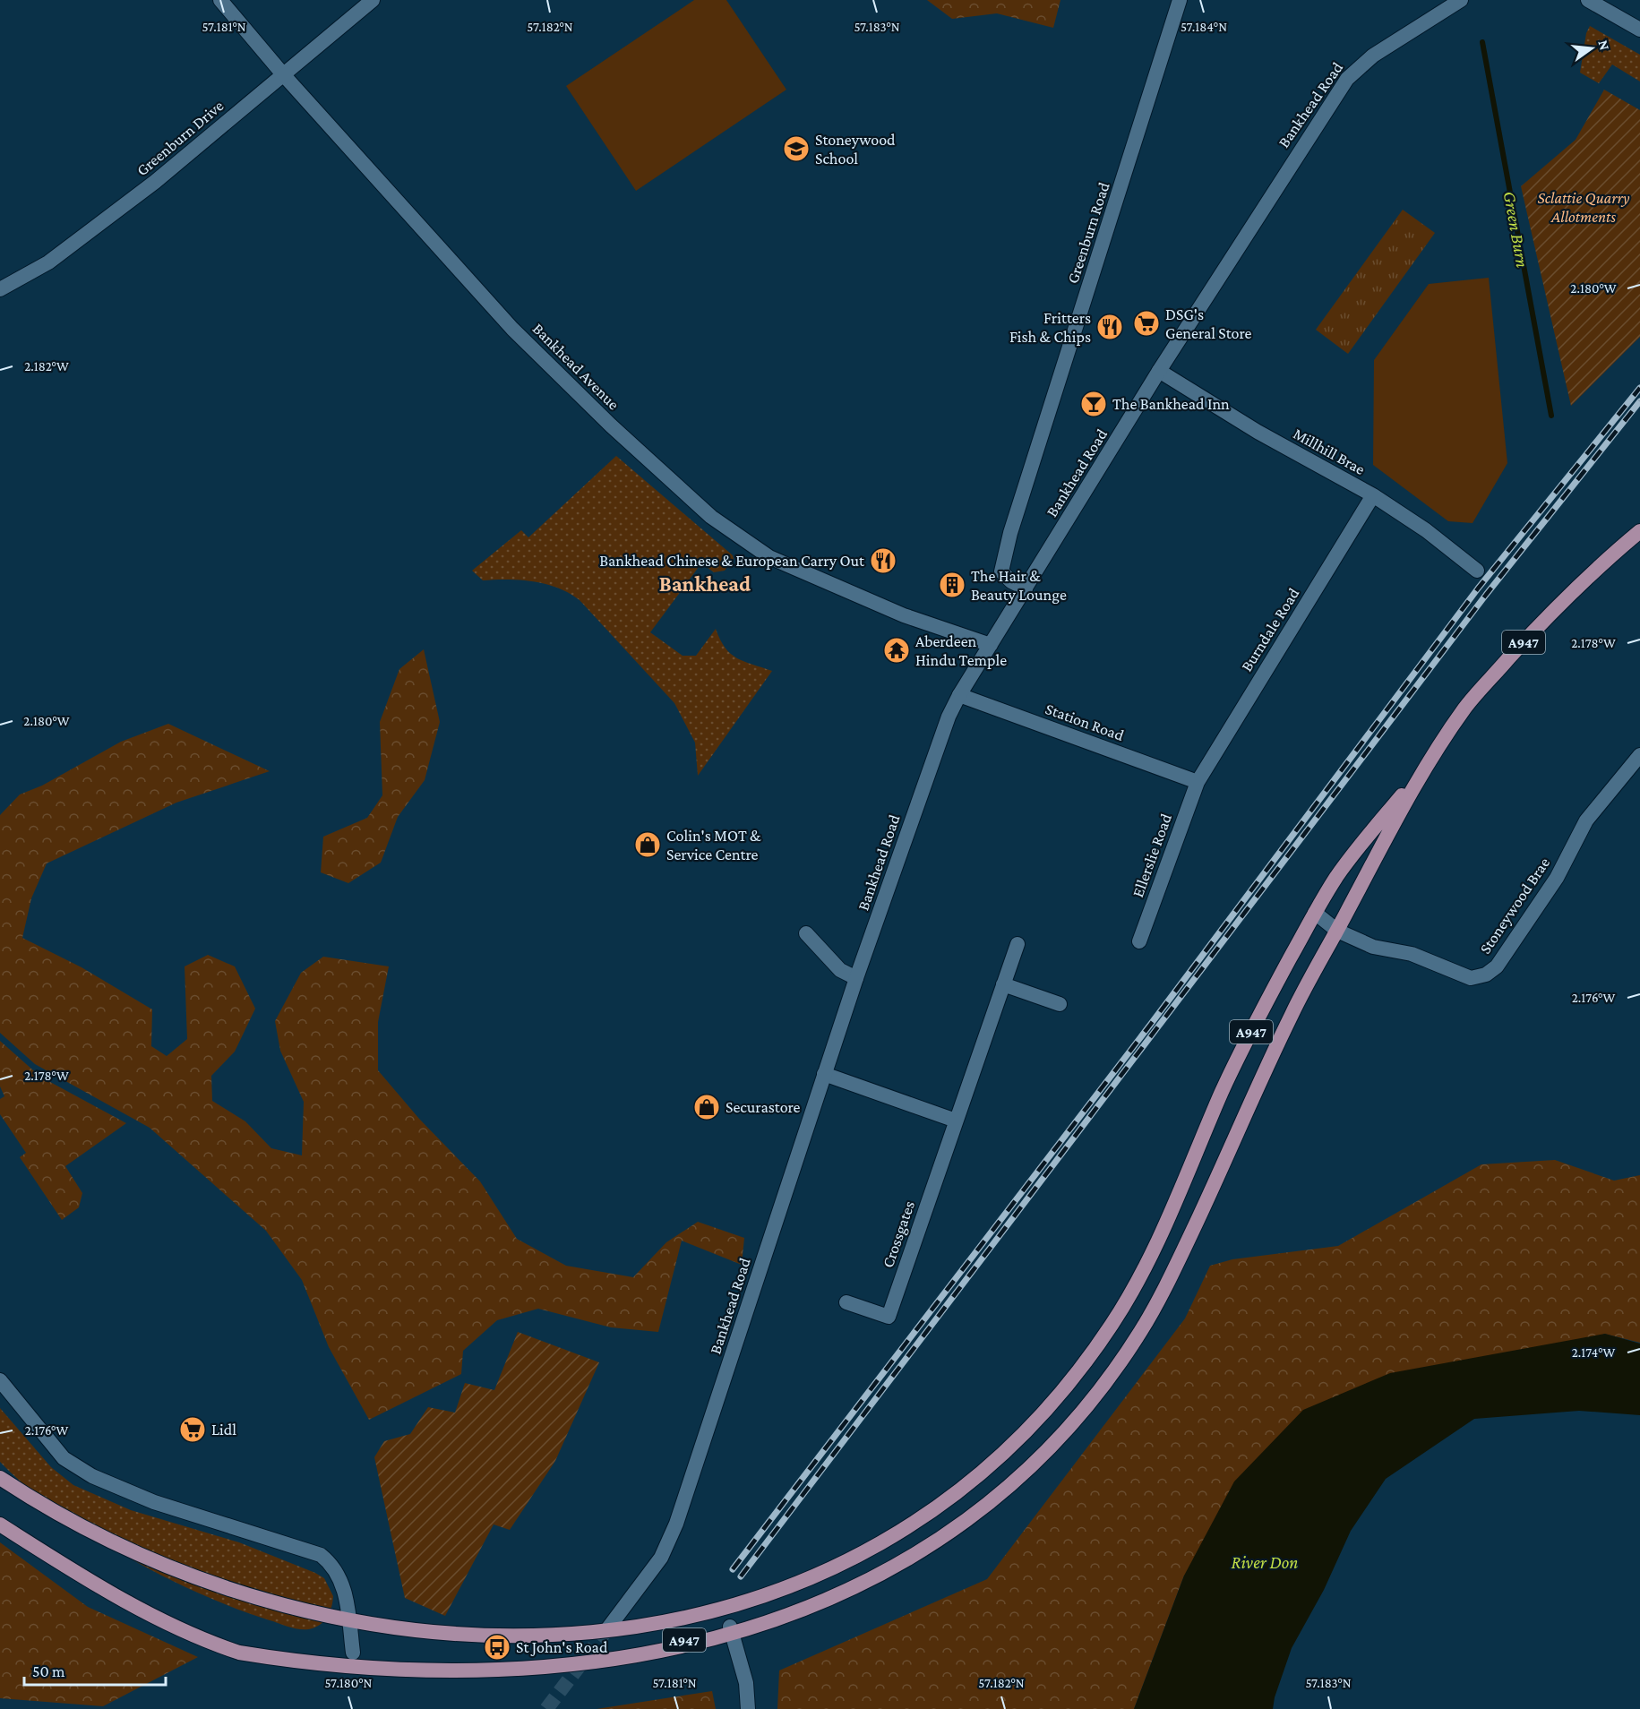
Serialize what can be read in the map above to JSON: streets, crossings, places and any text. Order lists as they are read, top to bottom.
{
  "streets": {
    "main road": ["A947"],
    "street": [
      "Bankhead Road",
      "Greenburn Drive",
      "Greenburn Road",
      "Bankhead Avenue",
      "Millhill Brae",
      "Burndale Road",
      "Station Road",
      "Ellerslie Road",
      "Stoneywood Brae",
      "Crossgates"
    ]
  },
  "crossings": [
    ["Bankhead Road", "Greenburn Road"],
    ["Bankhead Road", "Bankhead Avenue"],
    ["Bankhead Road", "Millhill Brae"],
    ["Bankhead Road", "Station Road"],
    ["Greenburn Drive", "Bankhead Avenue"],
    ["Millhill Brae", "Burndale Road"],
    ["Burndale Road", "Station Road"],
    ["Burndale Road", "Ellerslie Road"],
    ["A947", "Stoneywood Brae"],
    ["Station Road", "Ellerslie Road"]
  ],
  "districts": ["Bankhead"],
  "water": ["Green Burn", "River Don"],
  "parks": ["Sclattie Quarry Allotments"],
  "places": {
    "school or university": ["Stoneywood School"],
    "supermarket": ["DSG's General Store", "Lidl"],
    "restaurant": ["Fritters Fish & Chips", "Bankhead Chinese & European Carry Out"],
    "bar": ["The Bankhead Inn"],
    "building": ["The Hair & Beauty Lounge"],
    "temple": ["Aberdeen Hindu Temple"],
    "shop": ["Colin's MOT & Service Centre", "Securastore"],
    "bus stop": ["St John's Road"]
  },
  "scale_bar": "50 m",
  "north": "right",
  "coordinates": [
    "57.181°N",
    "57.182°N",
    "57.183°N",
    "57.184°N",
    "2.180°W",
    "2.182°W",
    "2.178°W",
    "2.176°W",
    "2.174°W",
    "57.180°N"
  ]
}
